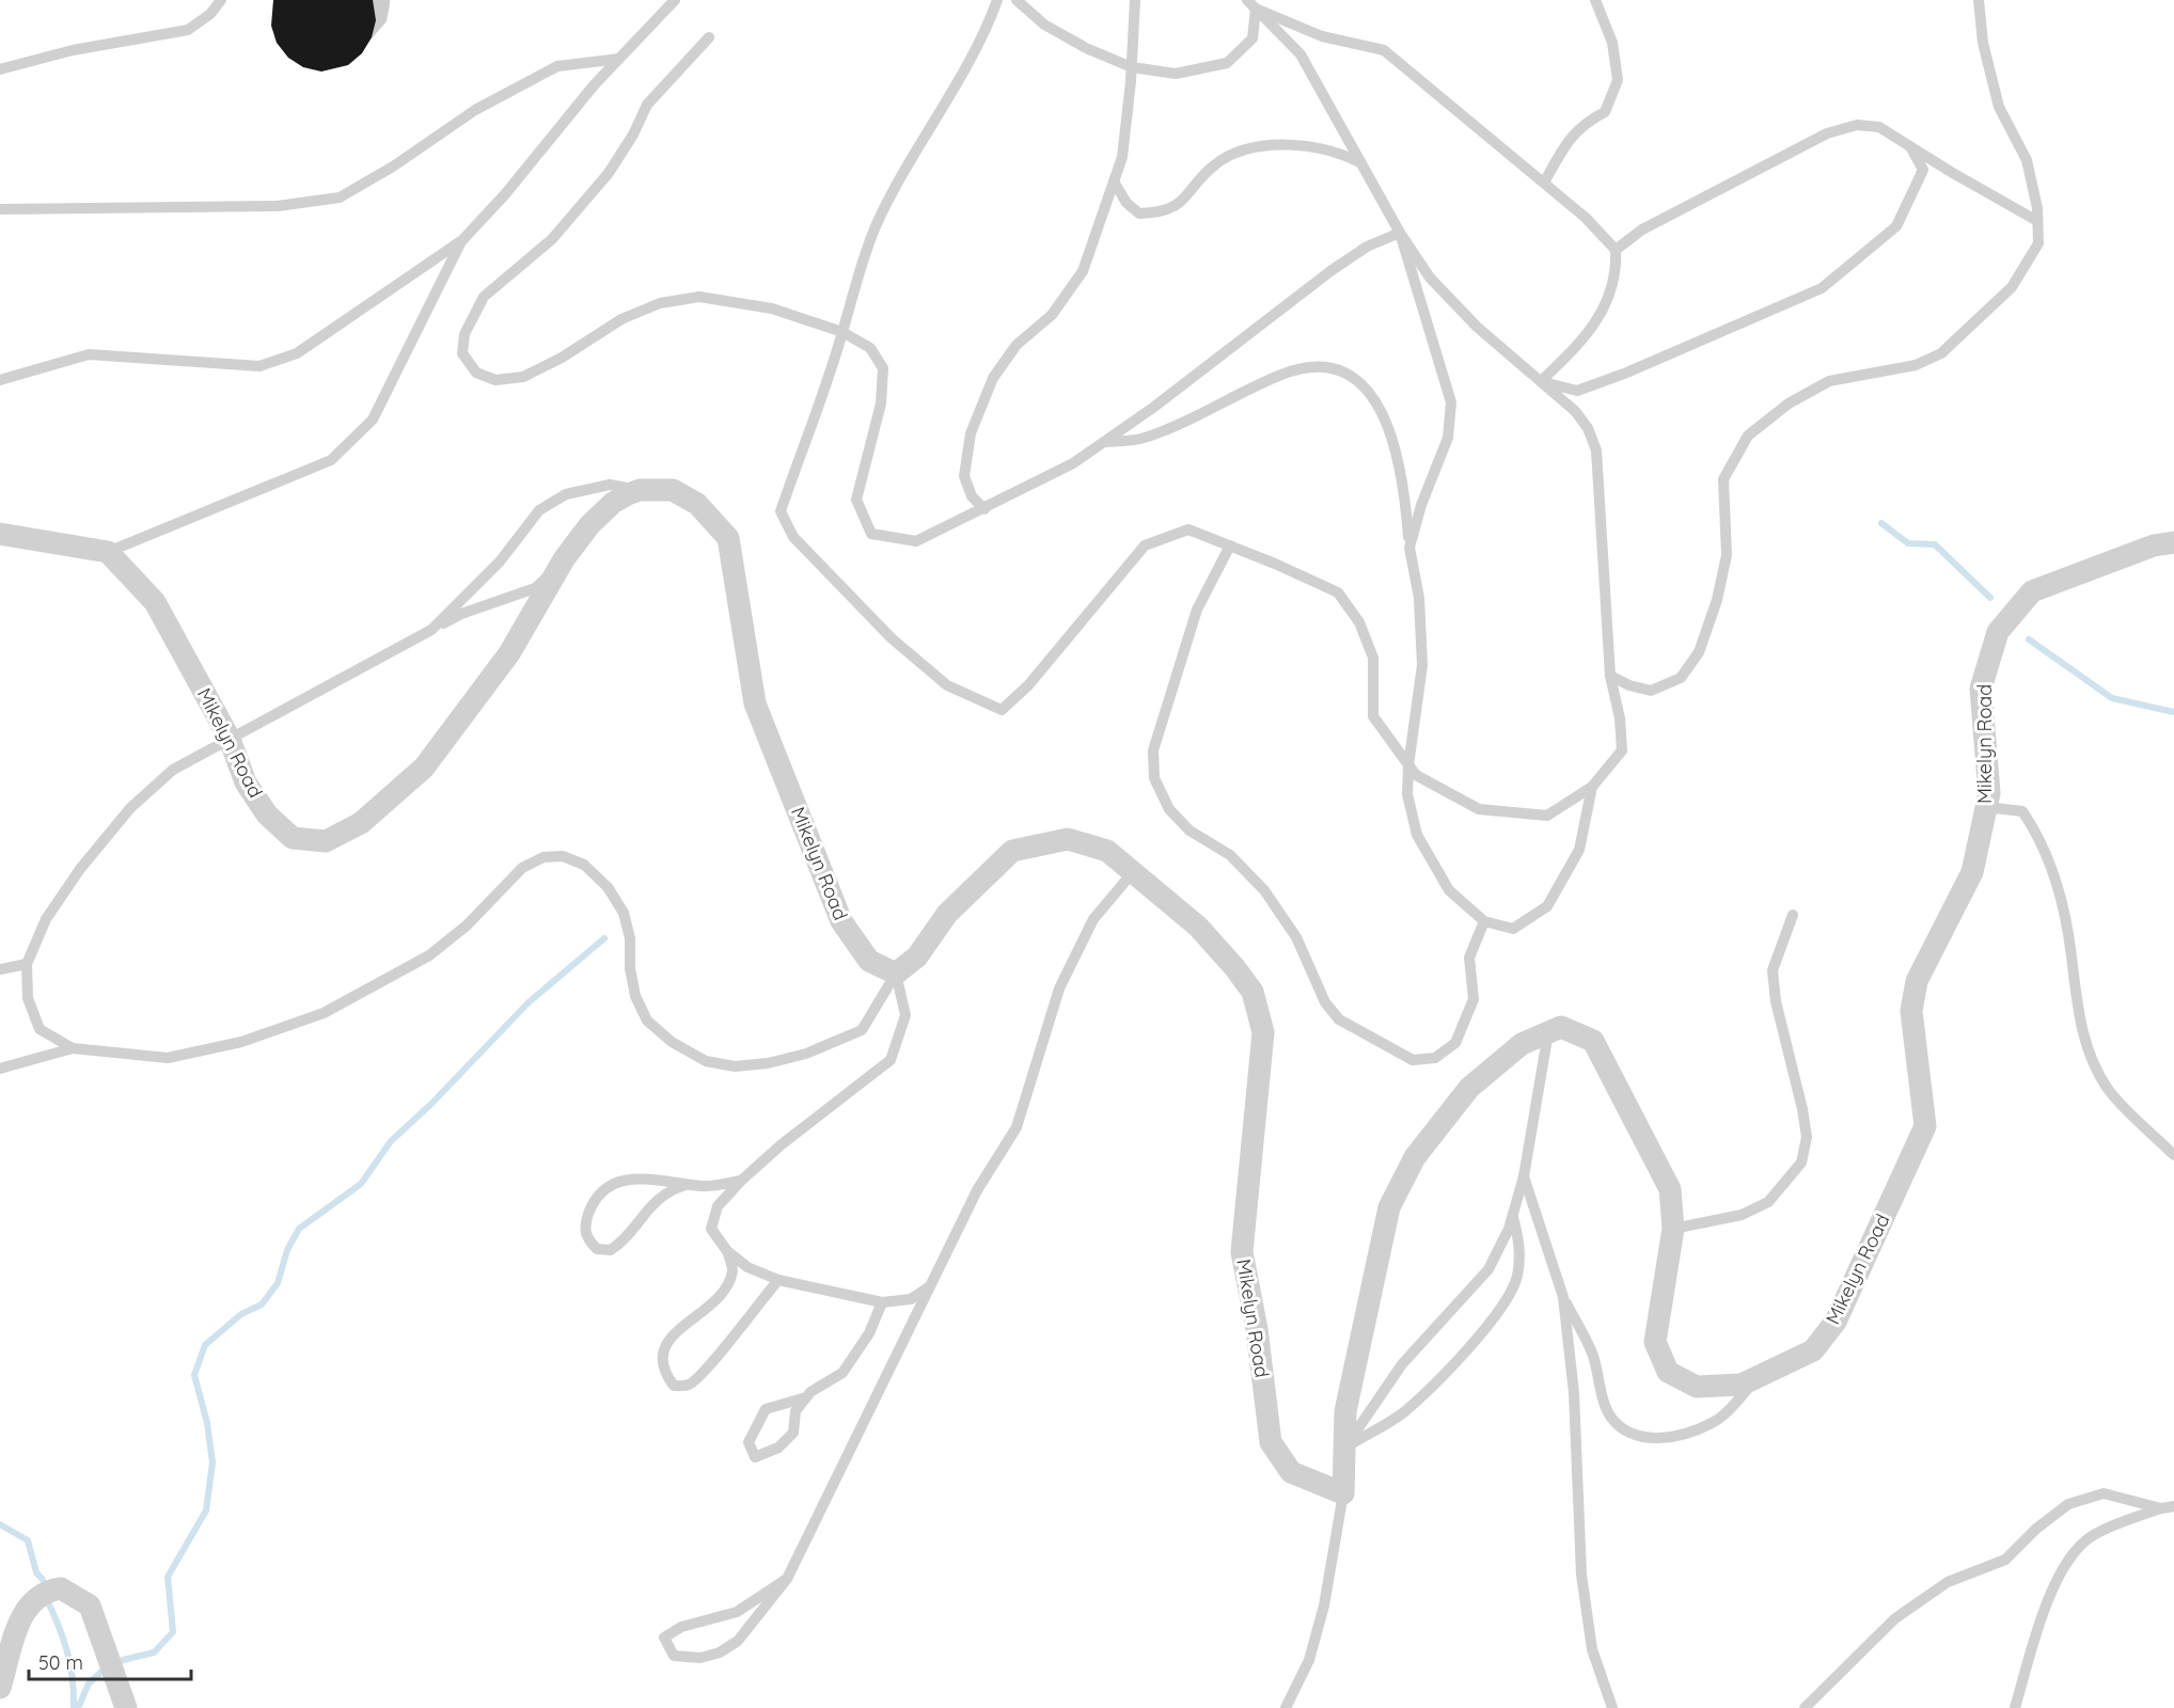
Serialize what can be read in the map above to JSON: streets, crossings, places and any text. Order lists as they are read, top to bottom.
{
  "streets": {
    "street": ["Mikelyn Road"]
  },
  "scale_bar": "50 m"
}
